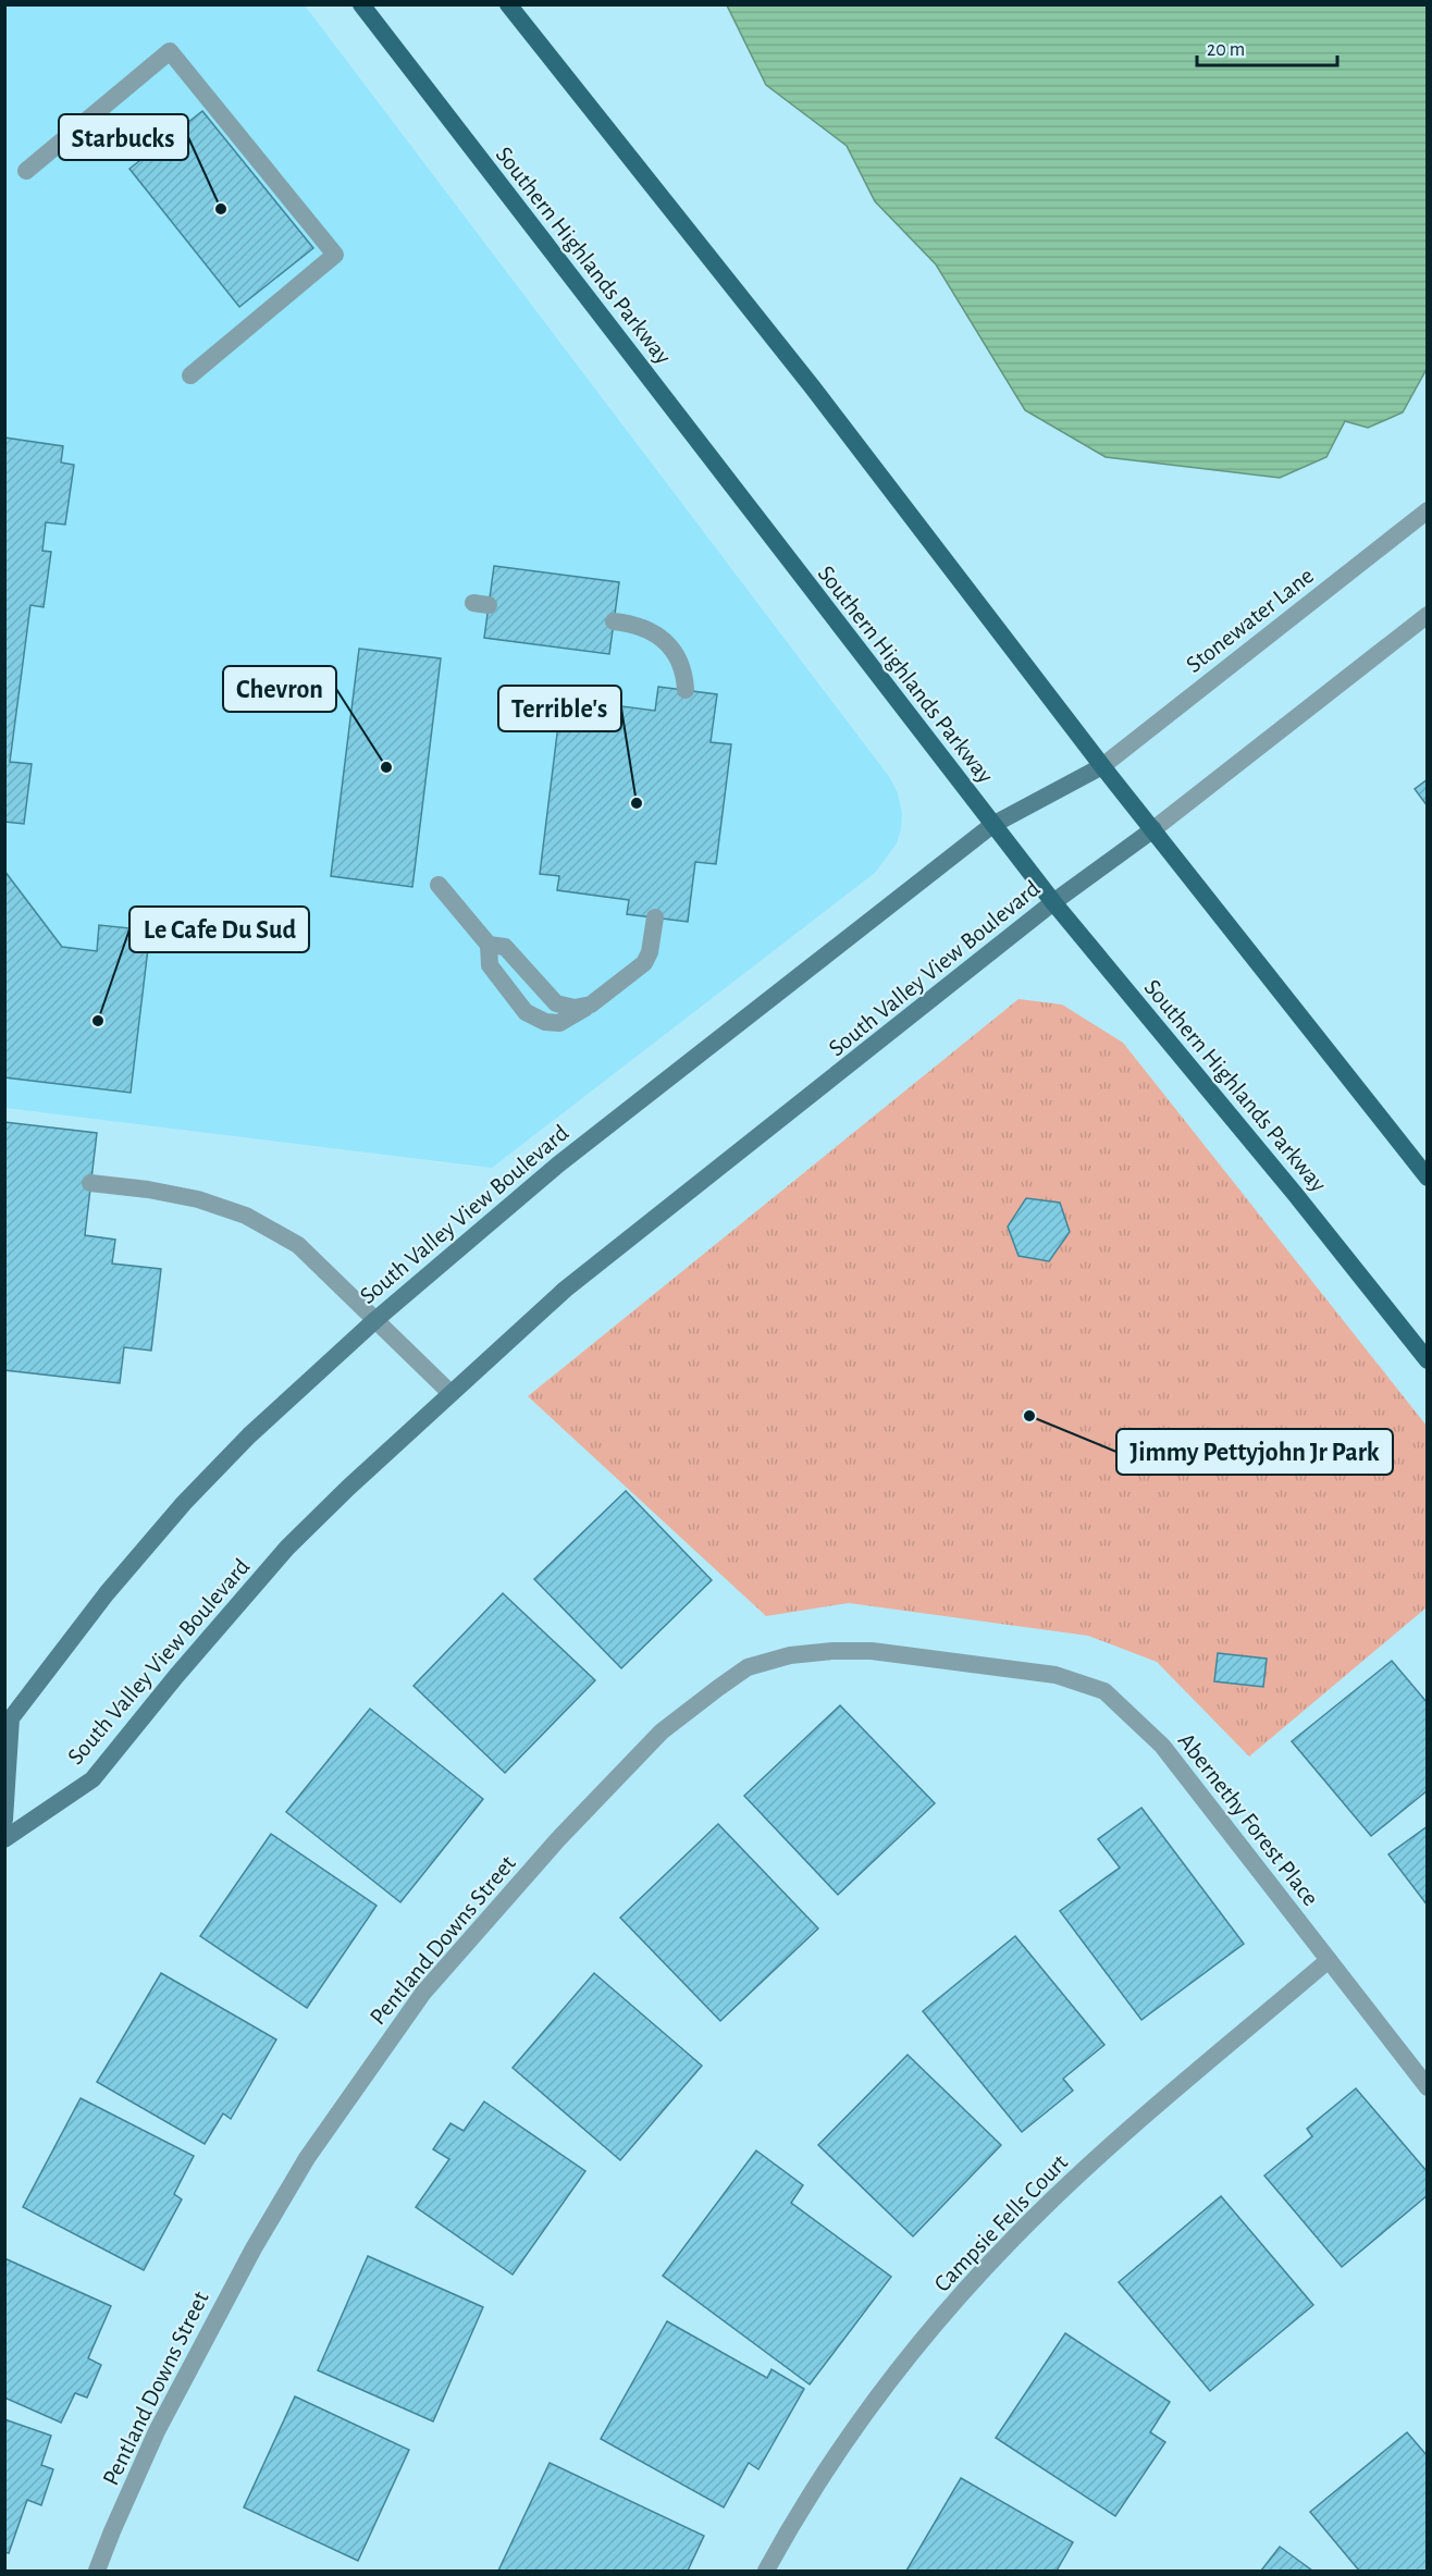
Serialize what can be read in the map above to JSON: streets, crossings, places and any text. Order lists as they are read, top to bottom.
{
  "streets": {
    "main road": ["Southern Highlands Parkway", "South Valley View Boulevard"],
    "street": [
      "Stonewater Lane",
      "Abernethy Forest Place",
      "Pentland Downs Street",
      "Campsie Fells Court"
    ]
  },
  "crossings": [
    ["Southern Highlands Parkway", "South Valley View Boulevard"],
    ["Stonewater Lane", "South Valley View Boulevard"],
    ["Abernethy Forest Place", "Pentland Downs Street"],
    ["Abernethy Forest Place", "Campsie Fells Court"]
  ],
  "places": [
    "Starbucks",
    "Chevron",
    "Terrible's",
    "Le Cafe Du Sud",
    "Jimmy Pettyjohn Jr Park"
  ],
  "scale_bar": "20 m"
}
